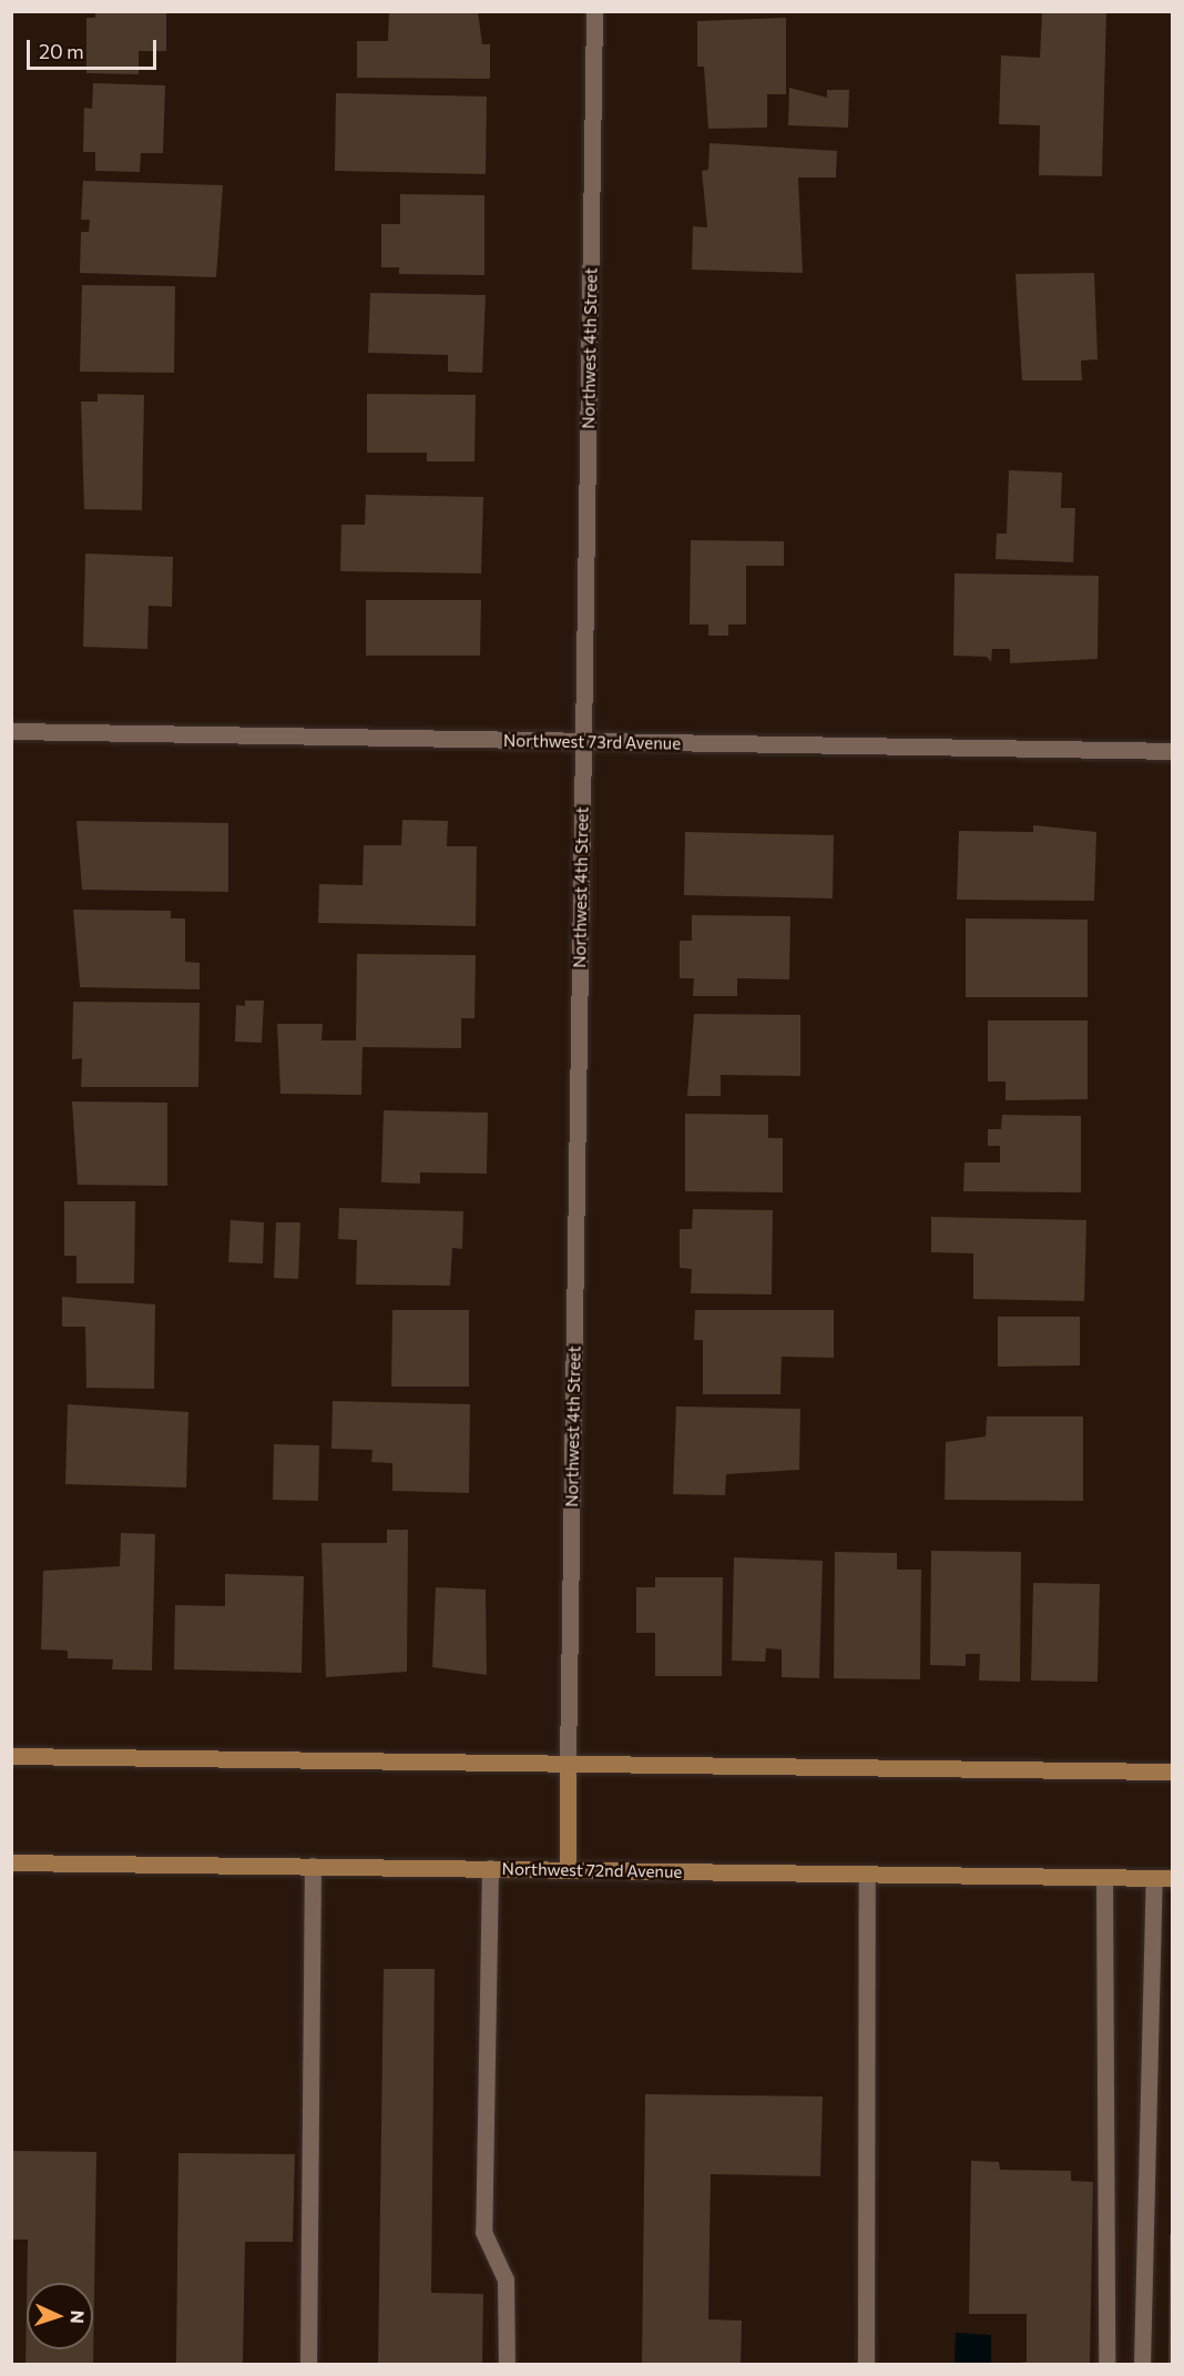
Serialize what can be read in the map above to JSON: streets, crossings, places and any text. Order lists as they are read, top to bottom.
{
  "streets": {
    "main road": ["Northwest 72nd Avenue"],
    "street": ["Northwest 4th Street", "Northwest 73rd Avenue"]
  },
  "crossings": [
    ["Northwest 4th Street", "Northwest 73rd Avenue"]
  ],
  "scale_bar": "20 m",
  "north": "right"
}
